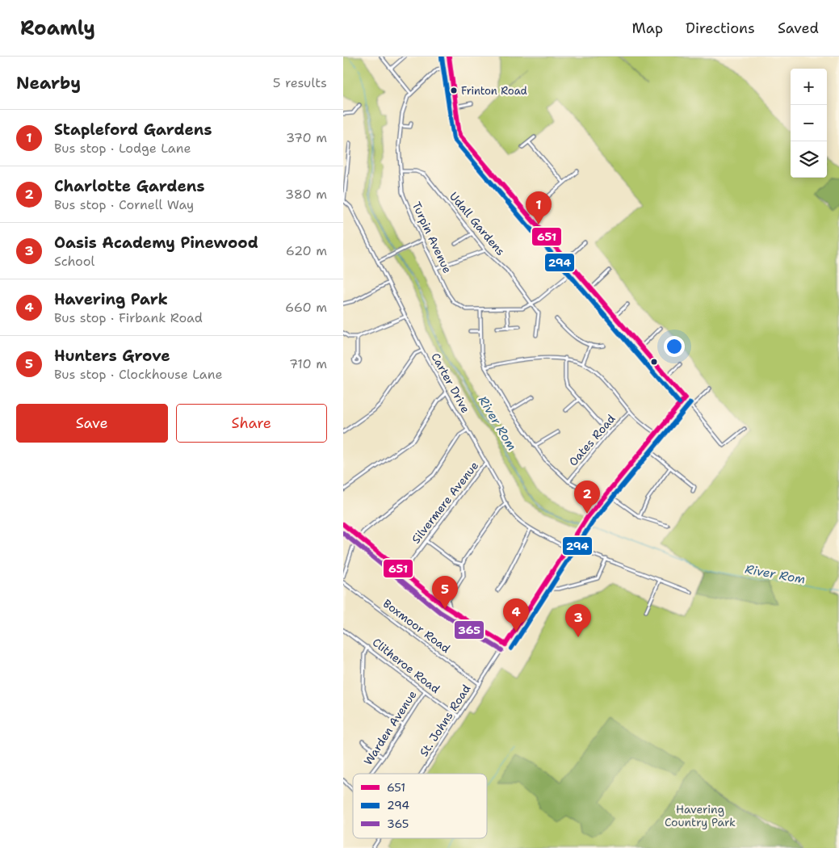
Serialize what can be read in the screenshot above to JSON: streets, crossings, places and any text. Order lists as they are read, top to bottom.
{
  "streets": {
    "street": [
      "Udall Gardens",
      "Turpin Avenue",
      "Carter Drive",
      "Oates Road",
      "Silvermere Avenue",
      "Boxmoor Road",
      "Clitheroe Road",
      "St. Johns Road",
      "Warden Avenue"
    ]
  },
  "crossings": [
    ["Udall Gardens", "Turpin Avenue"],
    ["Carter Drive", "Silvermere Avenue"],
    ["Carter Drive", "St. Johns Road"],
    ["Boxmoor Road", "St. Johns Road"],
    ["Clitheroe Road", "St. Johns Road"],
    ["Clitheroe Road", "Warden Avenue"]
  ],
  "water": ["River Rom"],
  "parks": ["Havering Country Park"],
  "places": ["Frinton Road"],
  "lines": ["transit line 651", "transit line 294", "transit line 365"],
  "legend": ["651", "294", "365"],
  "page": {
    "header": "Roamly",
    "nav": ["Map", "Directions", "Saved"],
    "heading": ["Nearby", "5 results"],
    "map_buttons": ["+", "−"],
    "list": [
      {
        "mark": "1",
        "name": "Stapleford Gardens",
        "note": "Bus stop · Lodge Lane",
        "value": "370 m"
      },
      {
        "mark": "2",
        "name": "Charlotte Gardens",
        "note": "Bus stop · Cornell Way",
        "value": "380 m"
      },
      {
        "mark": "3",
        "name": "Oasis Academy Pinewood",
        "note": "School",
        "value": "620 m"
      },
      {
        "mark": "4",
        "name": "Havering Park",
        "note": "Bus stop · Firbank Road",
        "value": "660 m"
      },
      {
        "mark": "5",
        "name": "Hunters Grove",
        "note": "Bus stop · Clockhouse Lane",
        "value": "710 m"
      }
    ],
    "pins": [
      "1",
      "2",
      "5",
      "4",
      "3"
    ],
    "buttons": ["Save", "Share"]
  }
}
